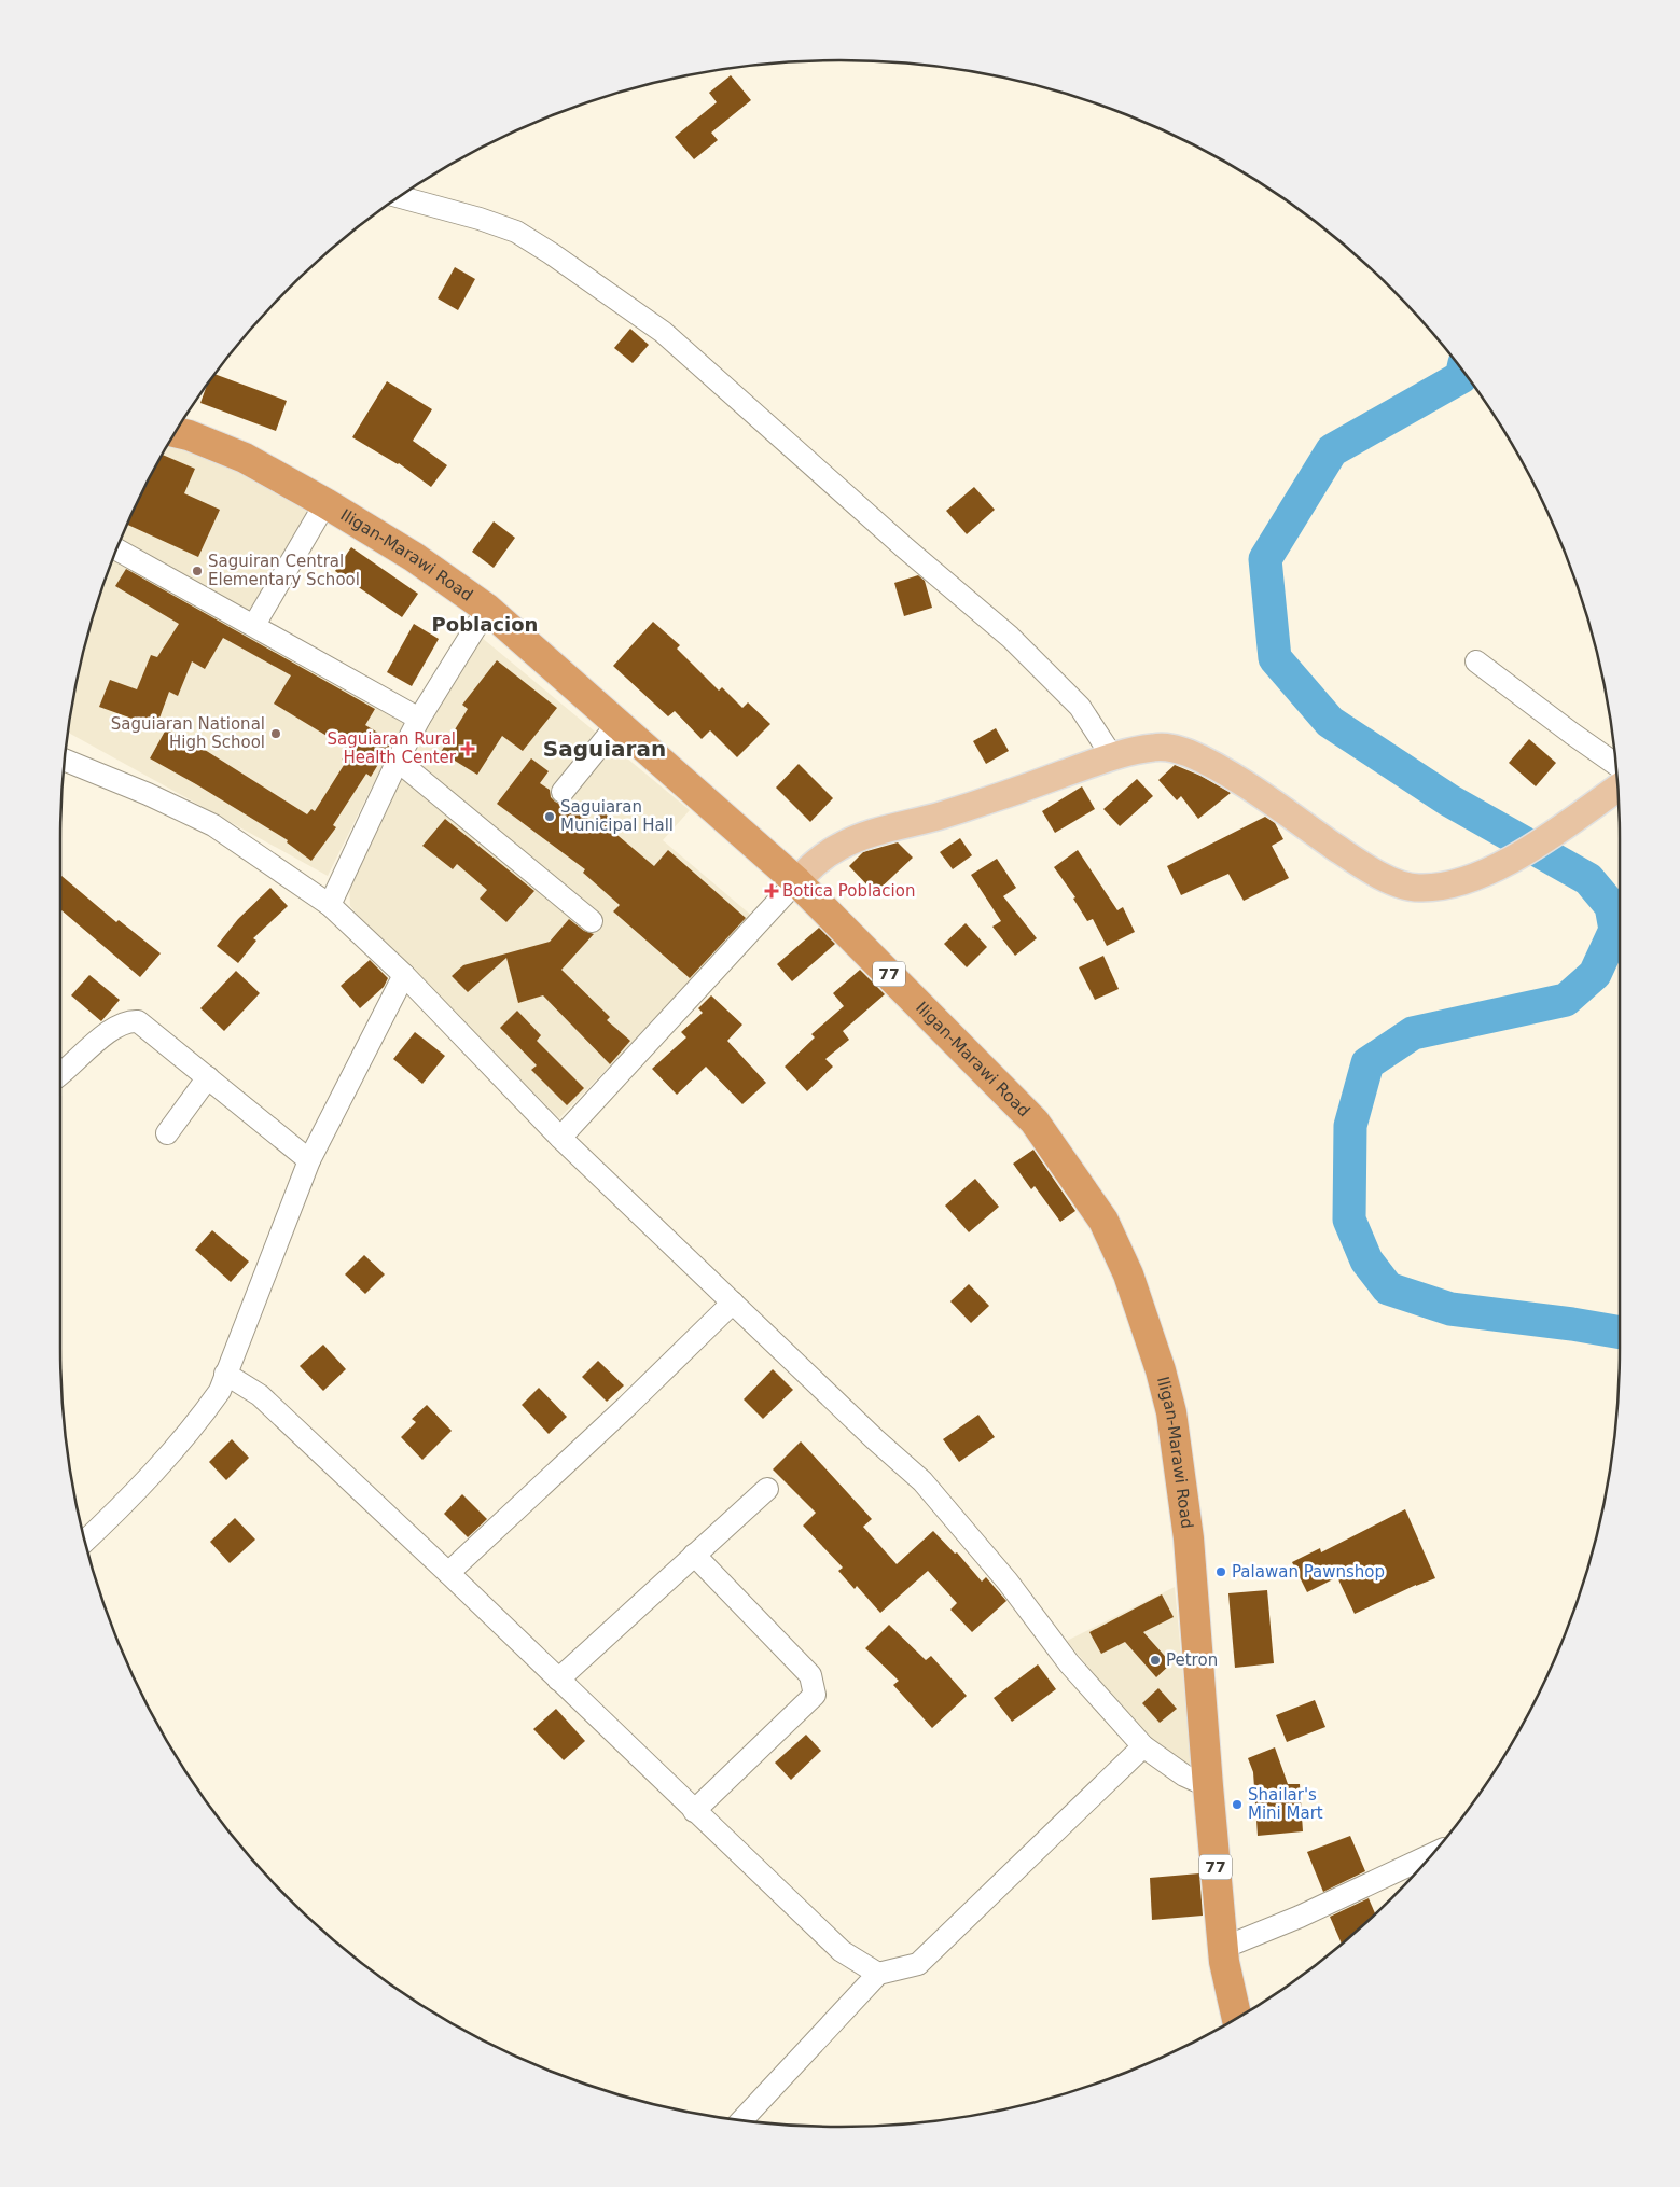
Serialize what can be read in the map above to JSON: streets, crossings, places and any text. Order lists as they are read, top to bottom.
{
  "streets": {
    "highway": ["Iligan-Marawi Road", "77"]
  },
  "districts": ["Poblacion", "Saguiaran"],
  "places": {
    "other": [
      "Saguiran Central Elementary School",
      "Saguiaran National High School",
      "Saguiaran Municipal Hall",
      "Palawan Pawnshop",
      "Petron",
      "Shailar's Mini Mart"
    ],
    "health": ["Saguiaran Rural Health Center", "Botica Poblacion"]
  }
}
